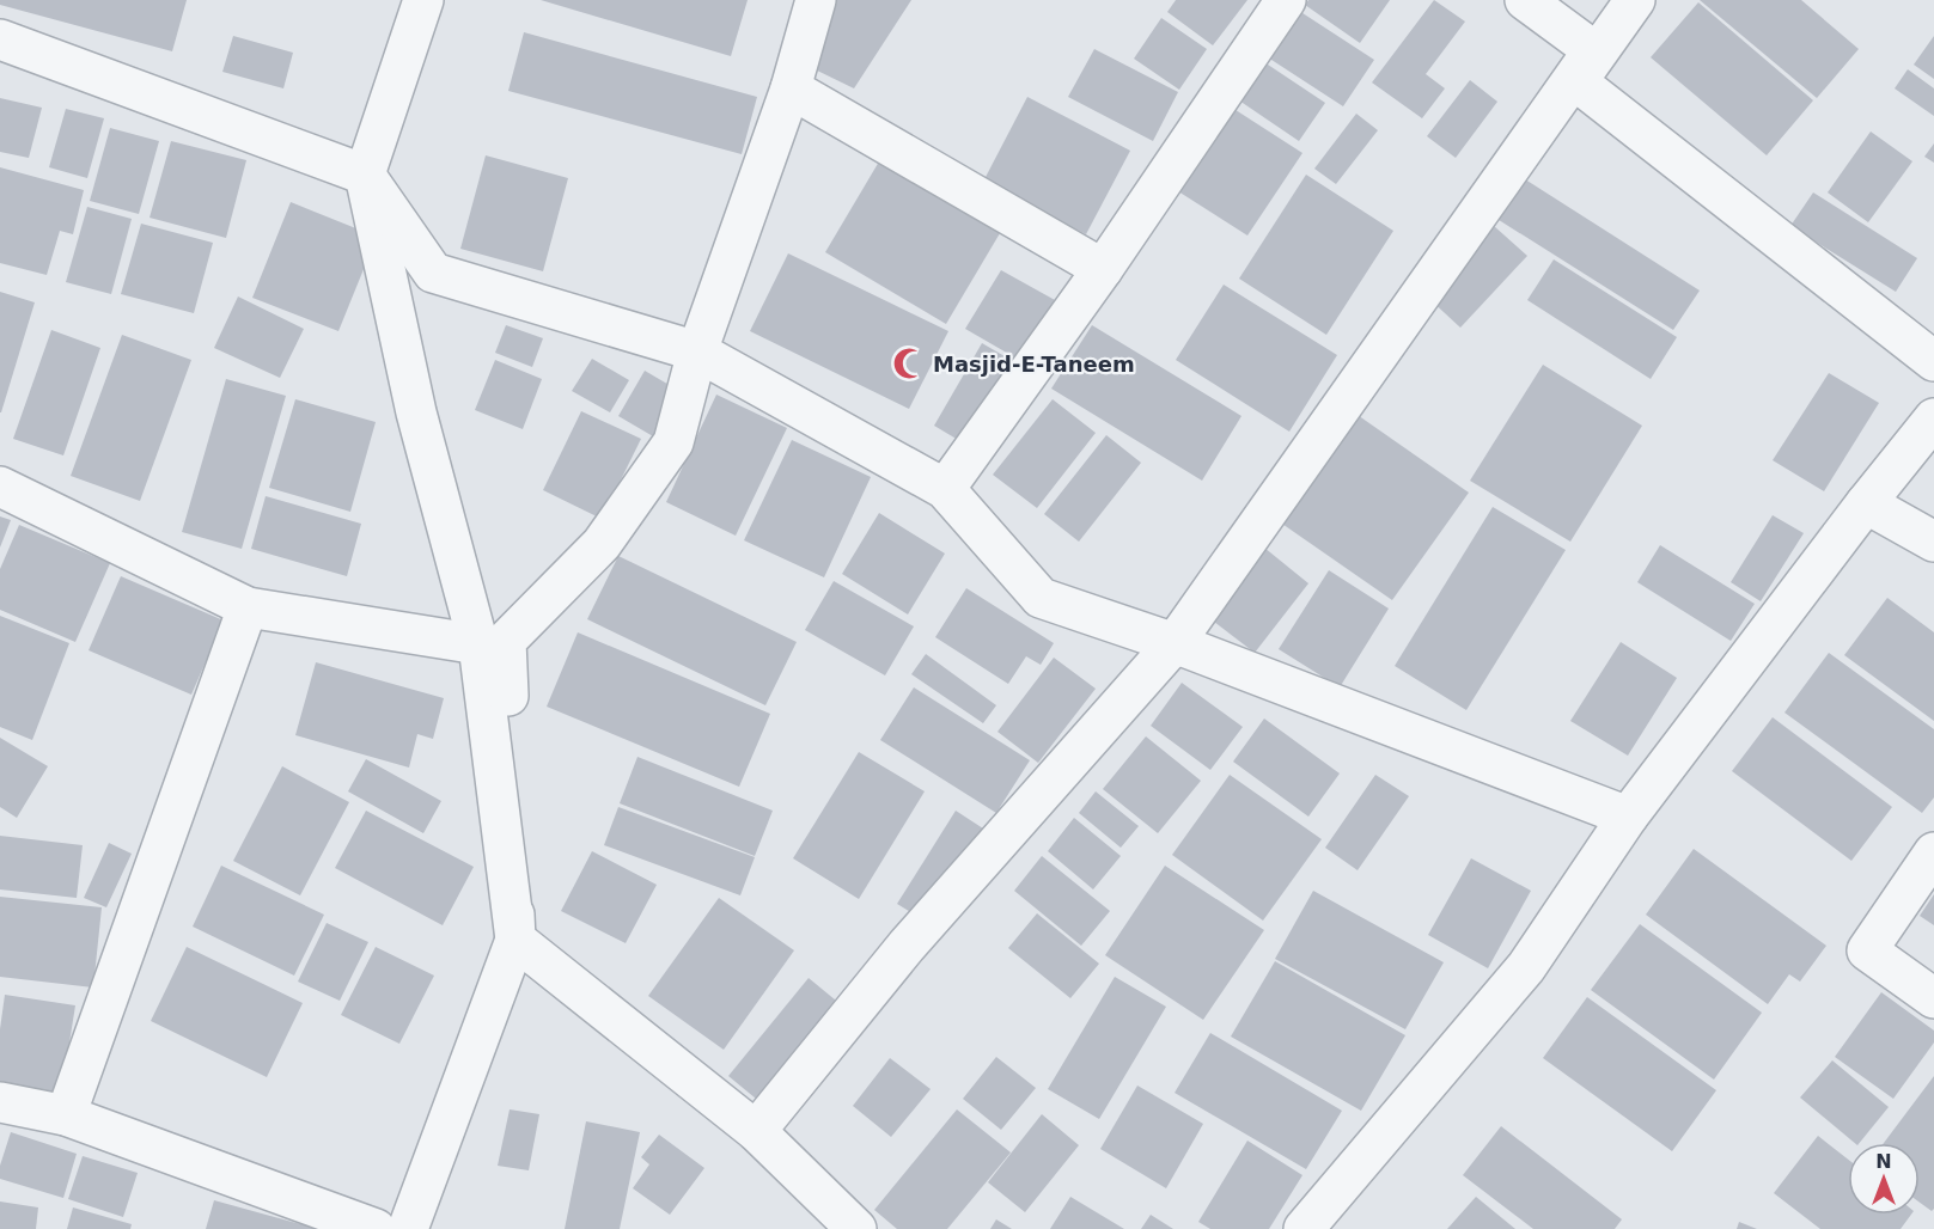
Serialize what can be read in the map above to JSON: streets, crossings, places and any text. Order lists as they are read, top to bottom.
{
  "places": {
    "mosque": ["Masjid-E-Taneem"]
  },
  "north": "top"
}
